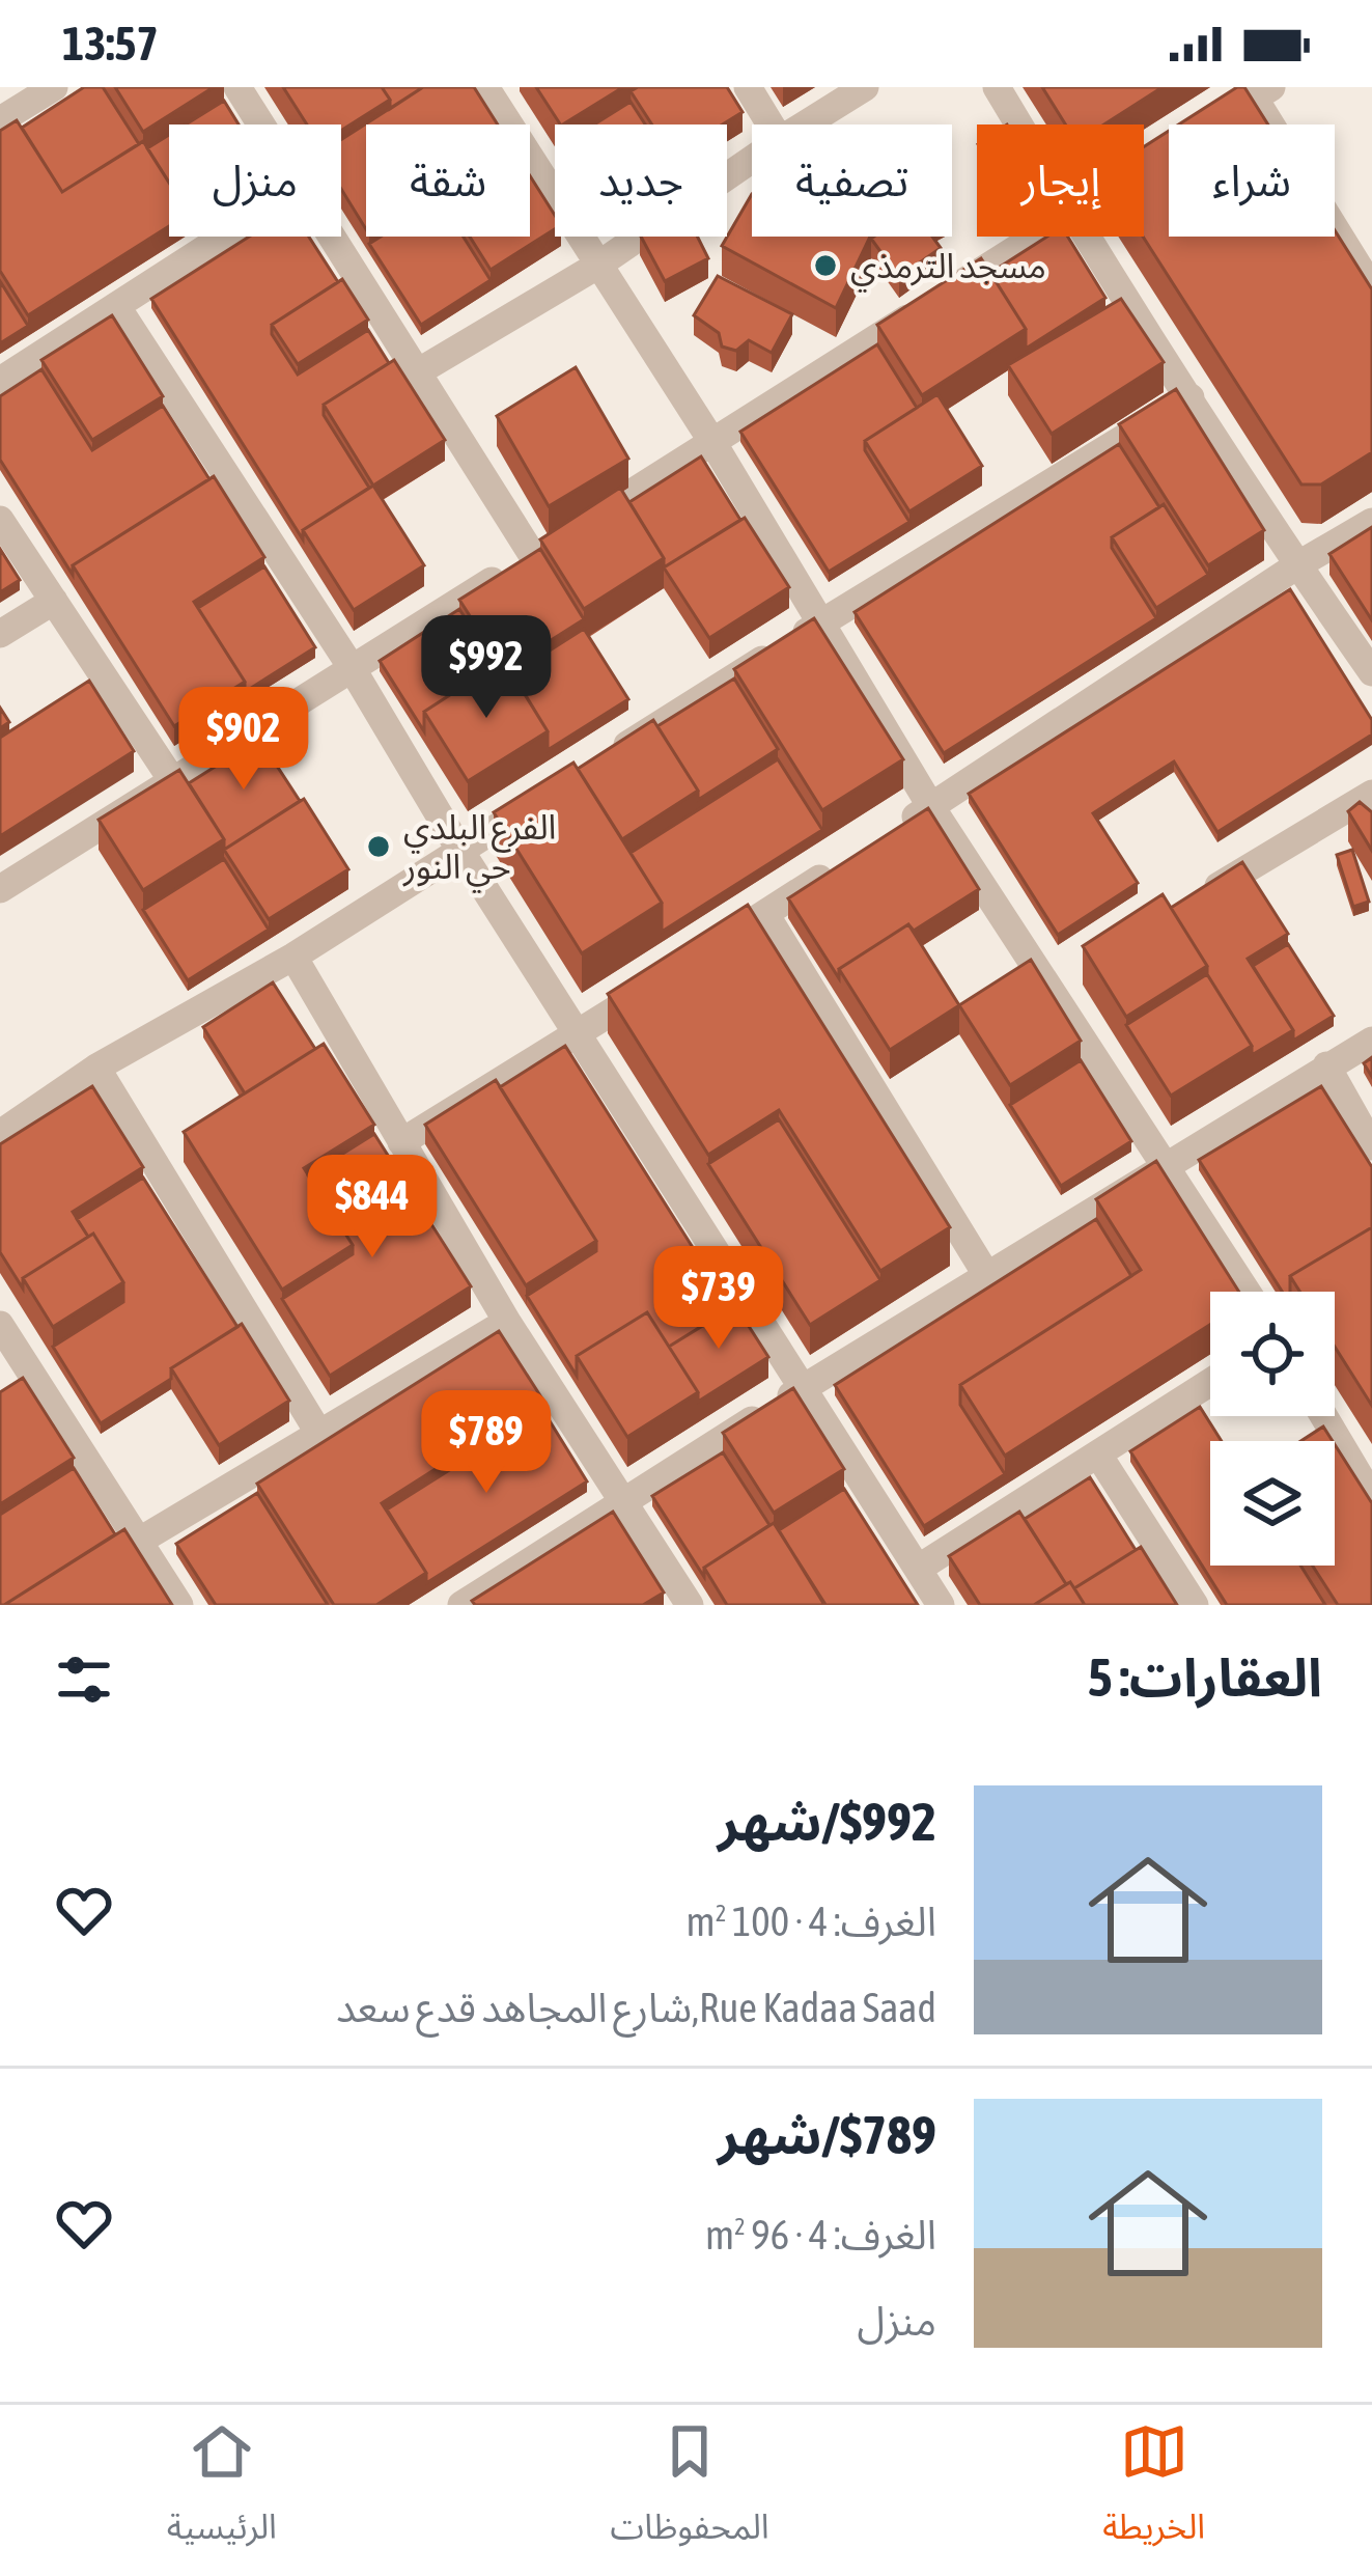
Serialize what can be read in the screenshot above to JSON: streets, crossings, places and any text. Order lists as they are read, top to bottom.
{
  "places": ["مسجد الترمذي", "الفرع البلدي حي النور"],
  "page": {
    "status": "13:57",
    "chip": [
      "شراء",
      "إيجار",
      "تصفية",
      "جديد",
      "شقة",
      "منزل"
    ],
    "price": [
      "$992",
      "$902",
      "$844",
      "$739",
      "$789"
    ],
    "heading": "العقارات: 5",
    "list": [
      {
        "name": "$992/شهر",
        "note": "الغرف: 4 · 100 m² · Rue Kadaa Saad,شارع المجاهد قدع سعد"
      },
      {
        "name": "$789/شهر",
        "note": "الغرف: 4 · 96 m² · منزل"
      }
    ],
    "tabs": ["الخريطة", "المحفوظات", "الرئيسية"]
  }
}
